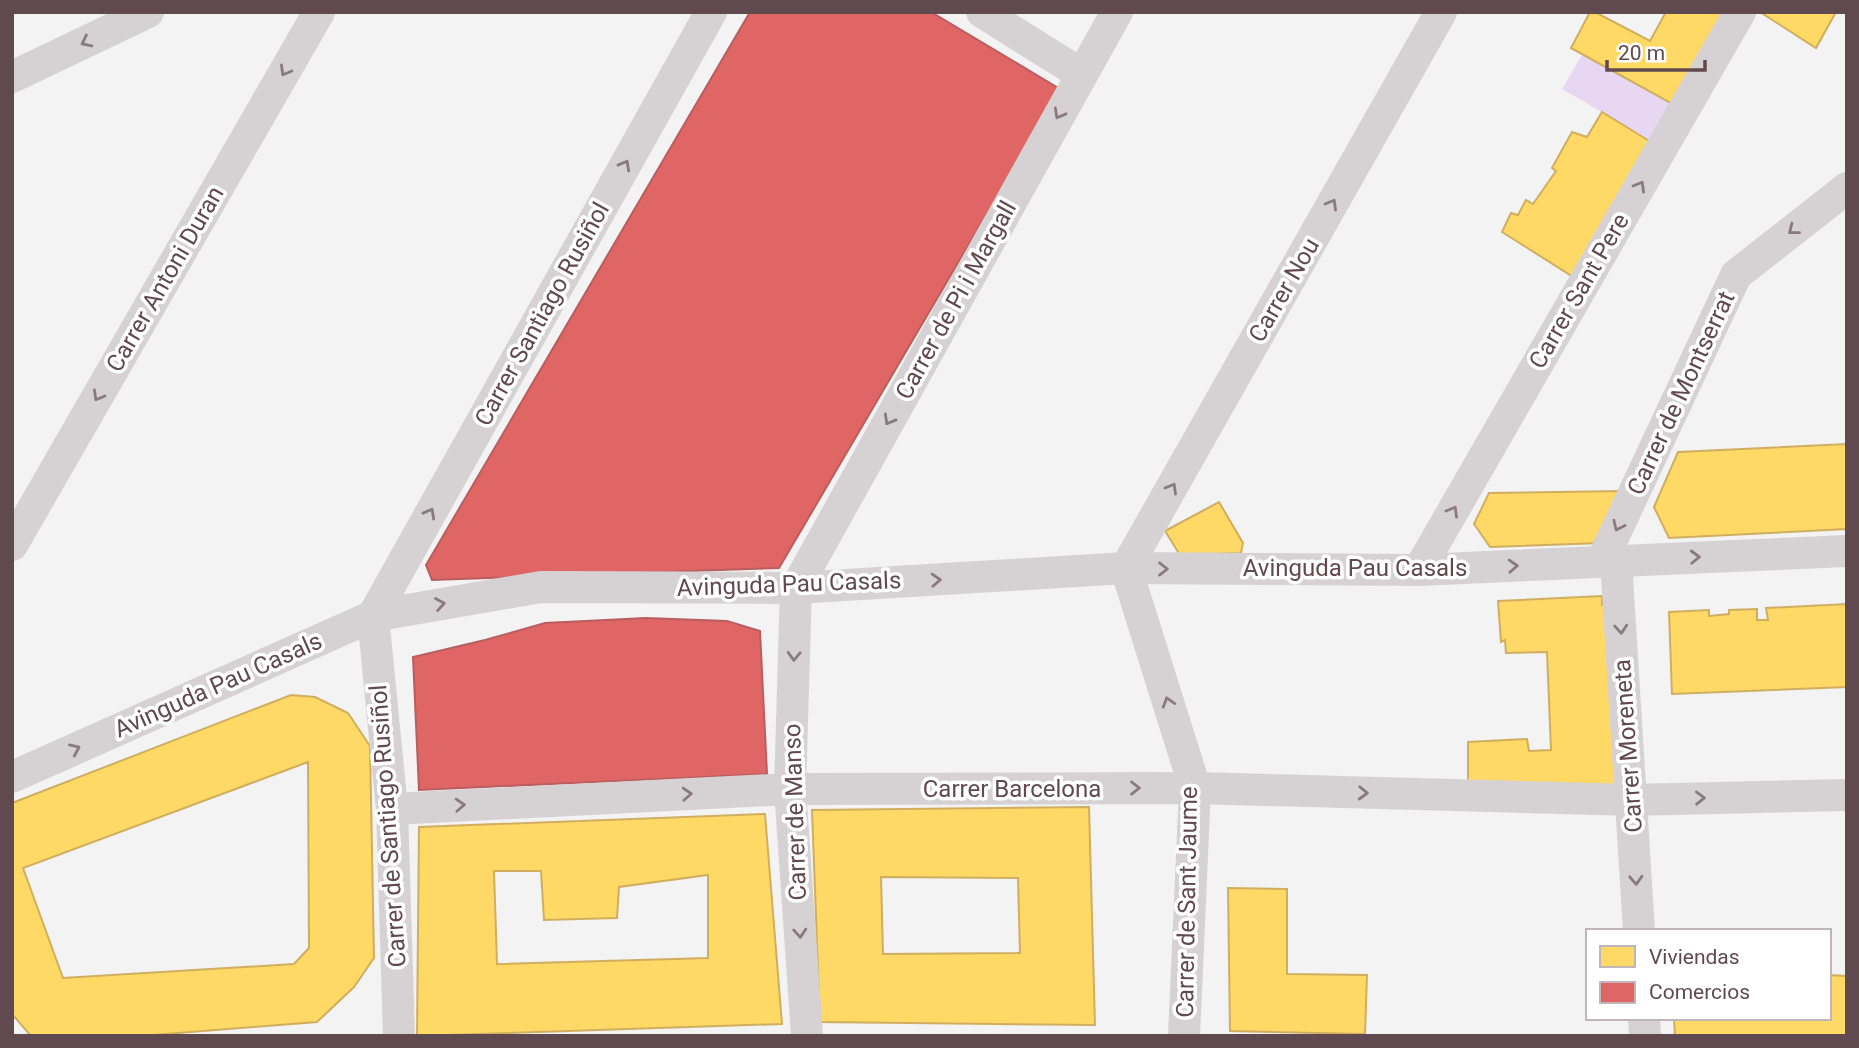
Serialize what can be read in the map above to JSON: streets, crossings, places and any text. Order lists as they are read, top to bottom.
{
  "streets": {
    "street": [
      "Carrer Antoni Duran",
      "Carrer Nou",
      "Carrer Sant Pere",
      "Carrer de Pi i Margall",
      "Carrer Santiago Rusiñol",
      "Carrer de Montserrat",
      "Avinguda Pau Casals",
      "Carrer Moreneta",
      "Carrer Barcelona",
      "Carrer de Manso",
      "Carrer de Santiago Rusiñol",
      "Carrer de Sant Jaume"
    ]
  },
  "crossings": [
    ["Carrer Nou", "Avinguda Pau Casals"],
    ["Carrer Nou", "Carrer de Sant Jaume"],
    ["Carrer Sant Pere", "Avinguda Pau Casals"],
    ["Carrer de Pi i Margall", "Avinguda Pau Casals"],
    ["Carrer de Pi i Margall", "Carrer de Manso"],
    ["Carrer Santiago Rusiñol", "Avinguda Pau Casals"],
    ["Carrer Santiago Rusiñol", "Carrer de Santiago Rusiñol"],
    ["Carrer de Montserrat", "Avinguda Pau Casals"],
    ["Carrer de Montserrat", "Carrer Moreneta"],
    ["Avinguda Pau Casals", "Carrer Moreneta"],
    ["Avinguda Pau Casals", "Carrer de Manso"],
    ["Avinguda Pau Casals", "Carrer de Santiago Rusiñol"],
    ["Avinguda Pau Casals", "Carrer de Sant Jaume"],
    ["Carrer Moreneta", "Carrer Barcelona"],
    ["Carrer Barcelona", "Carrer de Manso"],
    ["Carrer Barcelona", "Carrer de Santiago Rusiñol"],
    ["Carrer Barcelona", "Carrer de Sant Jaume"]
  ],
  "one_way": [
    "Carrer Antoni Duran",
    "Carrer Nou",
    "Carrer Sant Pere",
    "Carrer de Pi i Margall",
    "Carrer Santiago Rusiñol",
    "Carrer de Montserrat",
    "Avinguda Pau Casals",
    "Carrer Moreneta",
    "Carrer Barcelona",
    "Carrer de Manso",
    "Carrer de Sant Jaume"
  ],
  "legend": ["Viviendas", "Comercios"],
  "scale_bar": "20 m"
}
